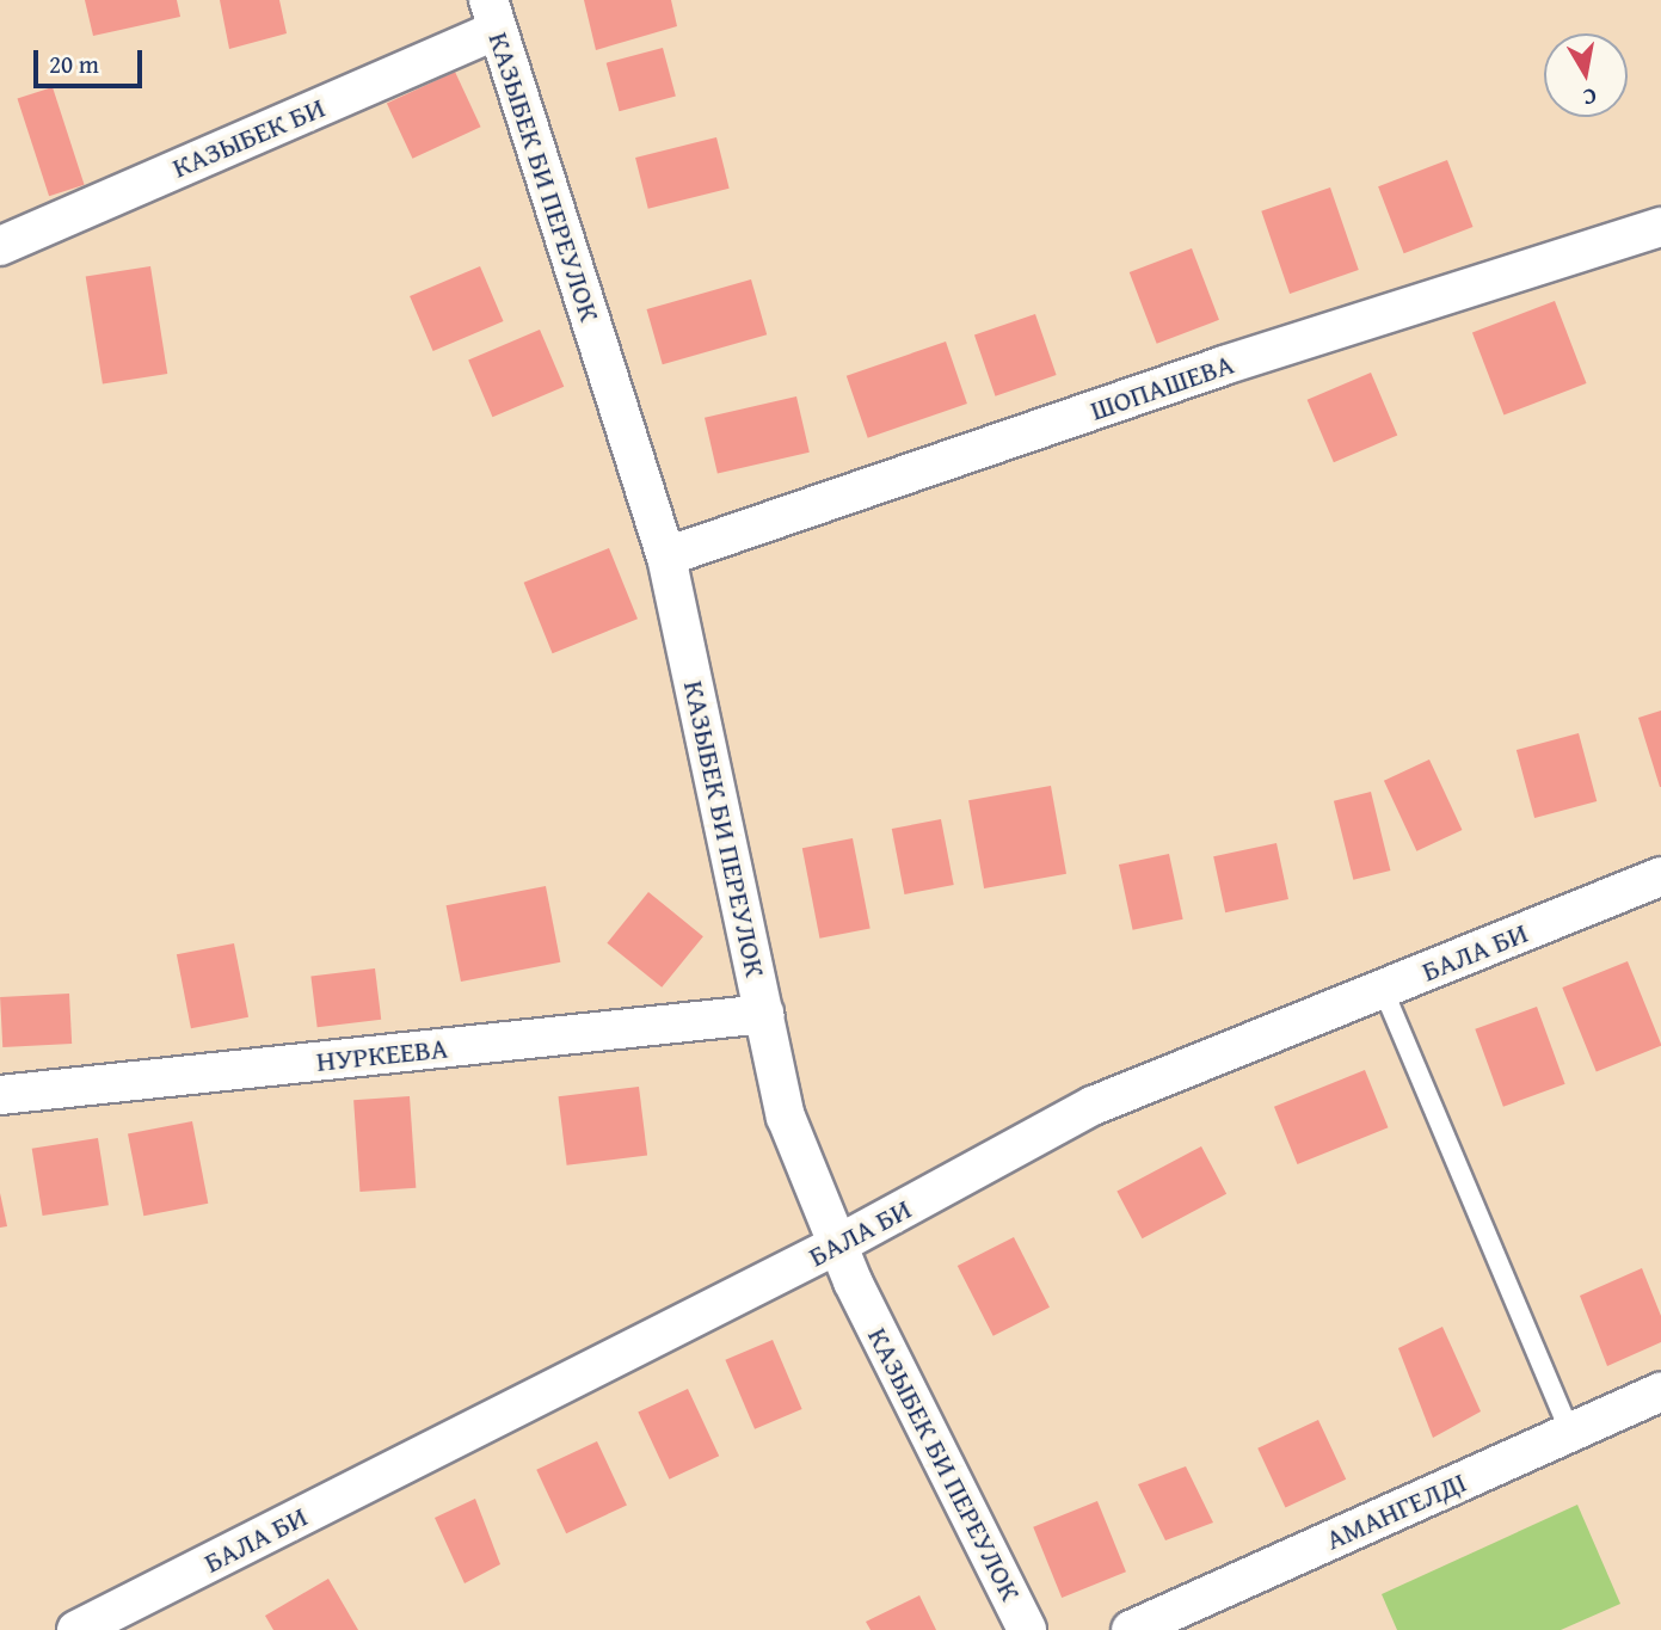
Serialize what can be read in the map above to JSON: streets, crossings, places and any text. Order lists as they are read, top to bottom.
{
  "streets": {
    "street": [
      "КАЗЫБЕК БИ",
      "КАЗЫБЕК БИ ПЕРЕУЛОК",
      "ШОПАШЕВА",
      "БАЛА БИ",
      "НУРКЕЕВА",
      "АМАНГЕЛДІ"
    ]
  },
  "crossings": [
    ["КАЗЫБЕК БИ", "КАЗЫБЕК БИ ПЕРЕУЛОК"],
    ["КАЗЫБЕК БИ ПЕРЕУЛОК", "ШОПАШЕВА"],
    ["КАЗЫБЕК БИ ПЕРЕУЛОК", "БАЛА БИ"],
    ["КАЗЫБЕК БИ ПЕРЕУЛОК", "НУРКЕЕВА"]
  ],
  "scale_bar": "20 m",
  "north": "bottom"
}
